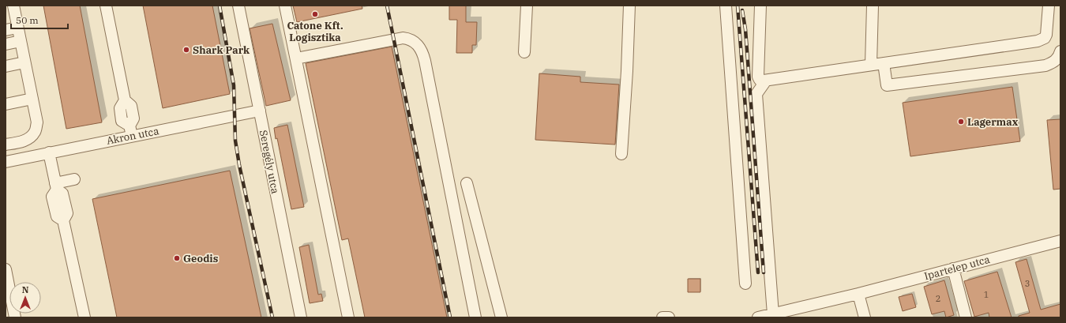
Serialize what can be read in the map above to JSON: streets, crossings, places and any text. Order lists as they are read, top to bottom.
{
  "streets": {
    "street": ["Akron utca", "Seregély utca", "Ipartelep utca"]
  },
  "crossings": [
    ["Akron utca", "Seregély utca"]
  ],
  "places": [
    "Catone Kft. Logisztika",
    "Shark Park",
    "Lagermax",
    "Geodis"
  ],
  "house_numbers": ["3", "1", "2"],
  "scale_bar": "50 m",
  "north": "top"
}
